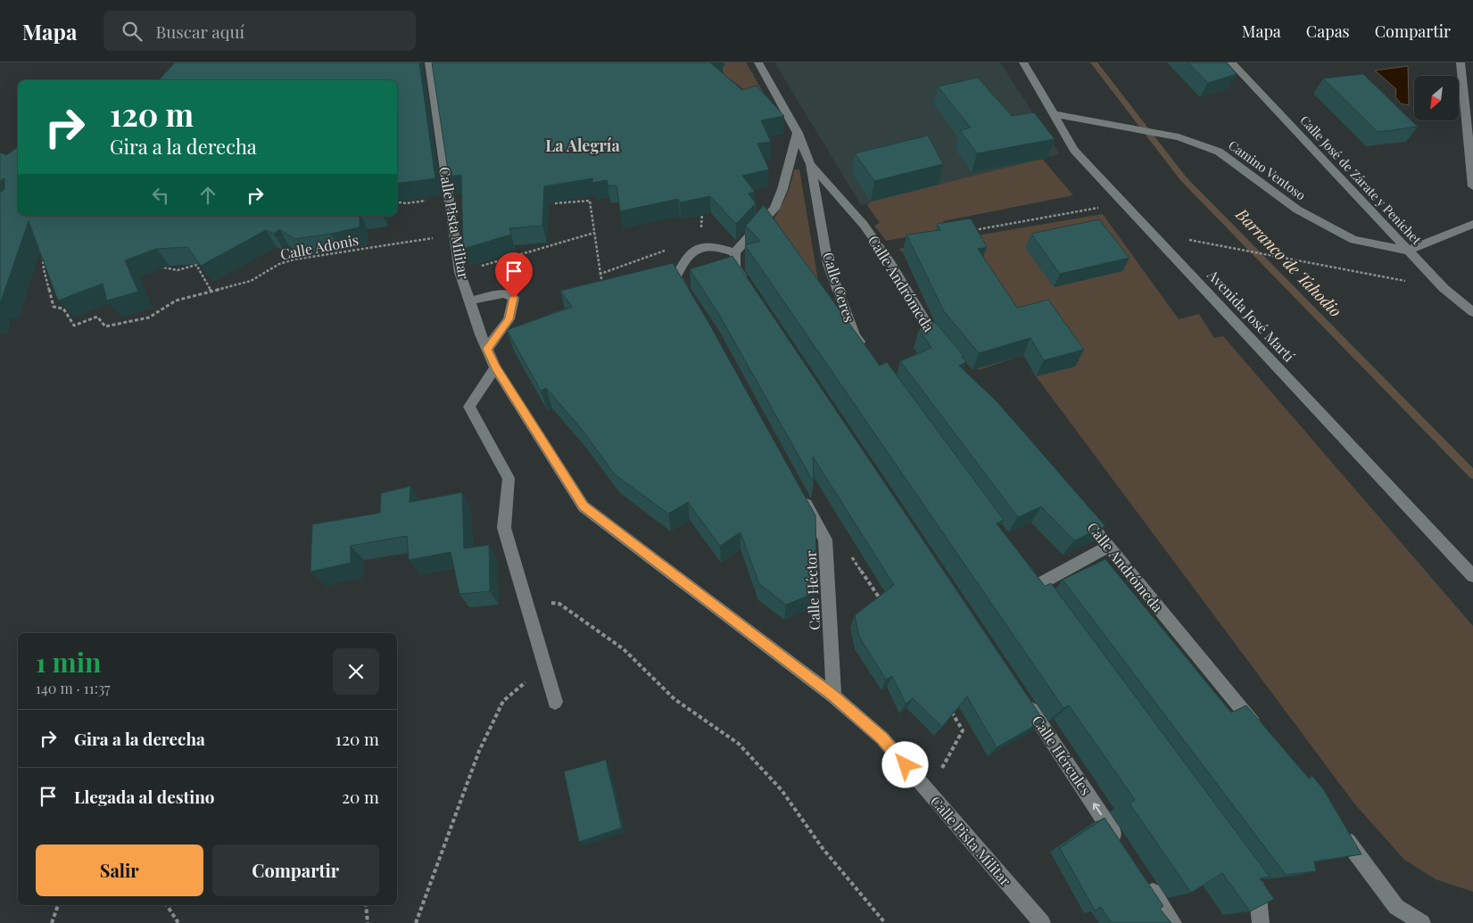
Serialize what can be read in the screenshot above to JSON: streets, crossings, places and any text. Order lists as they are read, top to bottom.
{
  "streets": {
    "street": [
      "Camino Ventoso",
      "Calle José de Zárate y Penichet",
      "Calle Pista Militar",
      "Calle Andrómeda",
      "Calle Ceres",
      "Avenida José Martí",
      "Calle Héctor",
      "Calle Hércules"
    ],
    "path": ["Calle Adonis"]
  },
  "crossings": [
    ["Camino Ventoso", "Calle José de Zárate y Penichet"],
    ["Camino Ventoso", "Avenida José Martí"],
    ["Calle Pista Militar", "Calle Adonis"],
    ["Calle Pista Militar", "Calle Héctor"],
    ["Calle Andrómeda", "Calle Ceres"]
  ],
  "one_way": ["Calle Hércules"],
  "districts": ["La Alegría"],
  "water": ["Barranco de Tahodio"],
  "north": "bottom left",
  "page": {
    "header": "Mapa",
    "search": "Buscar aquí",
    "nav": ["Mapa", "Capas", "Compartir"],
    "turn": ["120 m", "Gira a la derecha"],
    "heading": ["1 min", "140 m · 11:37"],
    "list": [
      {
        "name": "Gira a la derecha",
        "value": "120 m"
      },
      {
        "name": "Llegada al destino",
        "value": "20 m"
      }
    ],
    "buttons": ["Salir", "Compartir"]
  }
}
